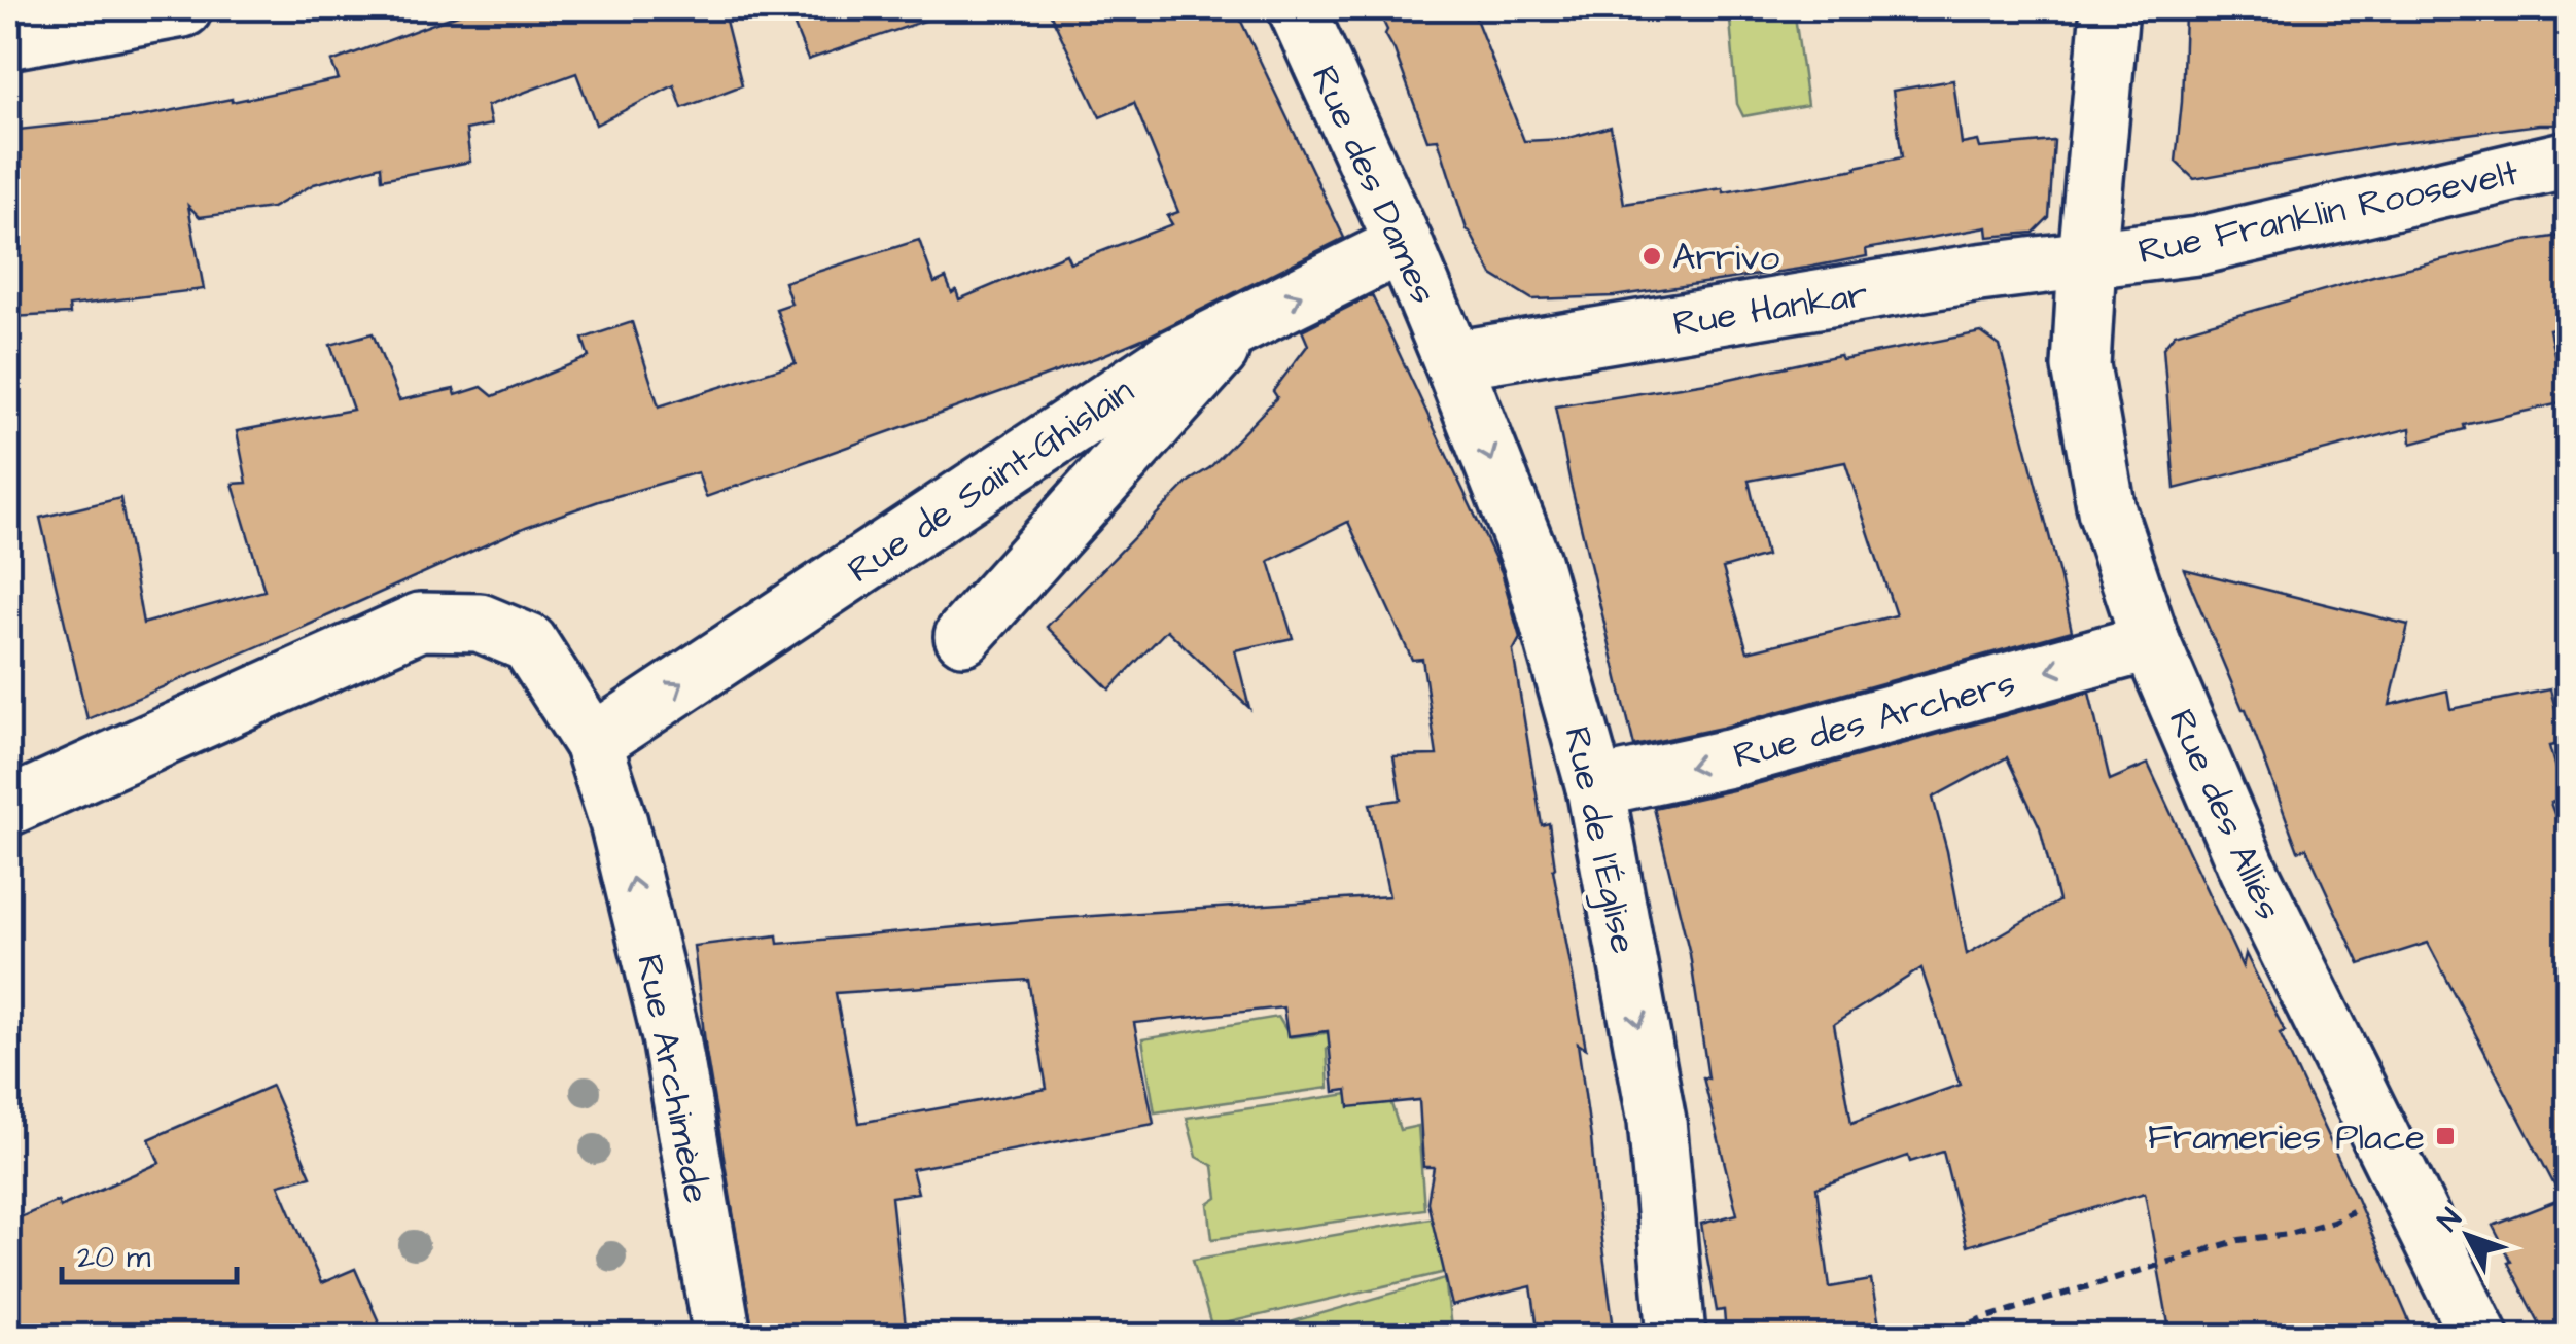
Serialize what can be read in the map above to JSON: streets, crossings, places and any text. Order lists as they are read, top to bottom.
{
  "streets": {
    "street": [
      "Rue des Dames",
      "Rue Franklin Roosevelt",
      "Rue Hankar",
      "Rue de Saint-Ghislain",
      "Rue des Archers",
      "Rue des Alliés",
      "Rue de l'Église",
      "Rue Archimède"
    ]
  },
  "crossings": [
    ["Rue des Dames", "Rue Hankar"],
    ["Rue des Dames", "Rue de Saint-Ghislain"],
    ["Rue des Dames", "Rue de l'Église"],
    ["Rue Franklin Roosevelt", "Rue Hankar"],
    ["Rue Franklin Roosevelt", "Rue des Alliés"],
    ["Rue Hankar", "Rue des Alliés"],
    ["Rue Hankar", "Rue de l'Église"],
    ["Rue de Saint-Ghislain", "Rue Archimède"],
    ["Rue des Archers", "Rue des Alliés"],
    ["Rue des Archers", "Rue de l'Église"]
  ],
  "one_way": ["Rue des Archers", "Rue de l'Église", "Rue Archimède"],
  "places": {
    "other": ["Arrivo"],
    "transit": ["Frameries Place"]
  },
  "scale_bar": "20 m",
  "north": "top left"
}
